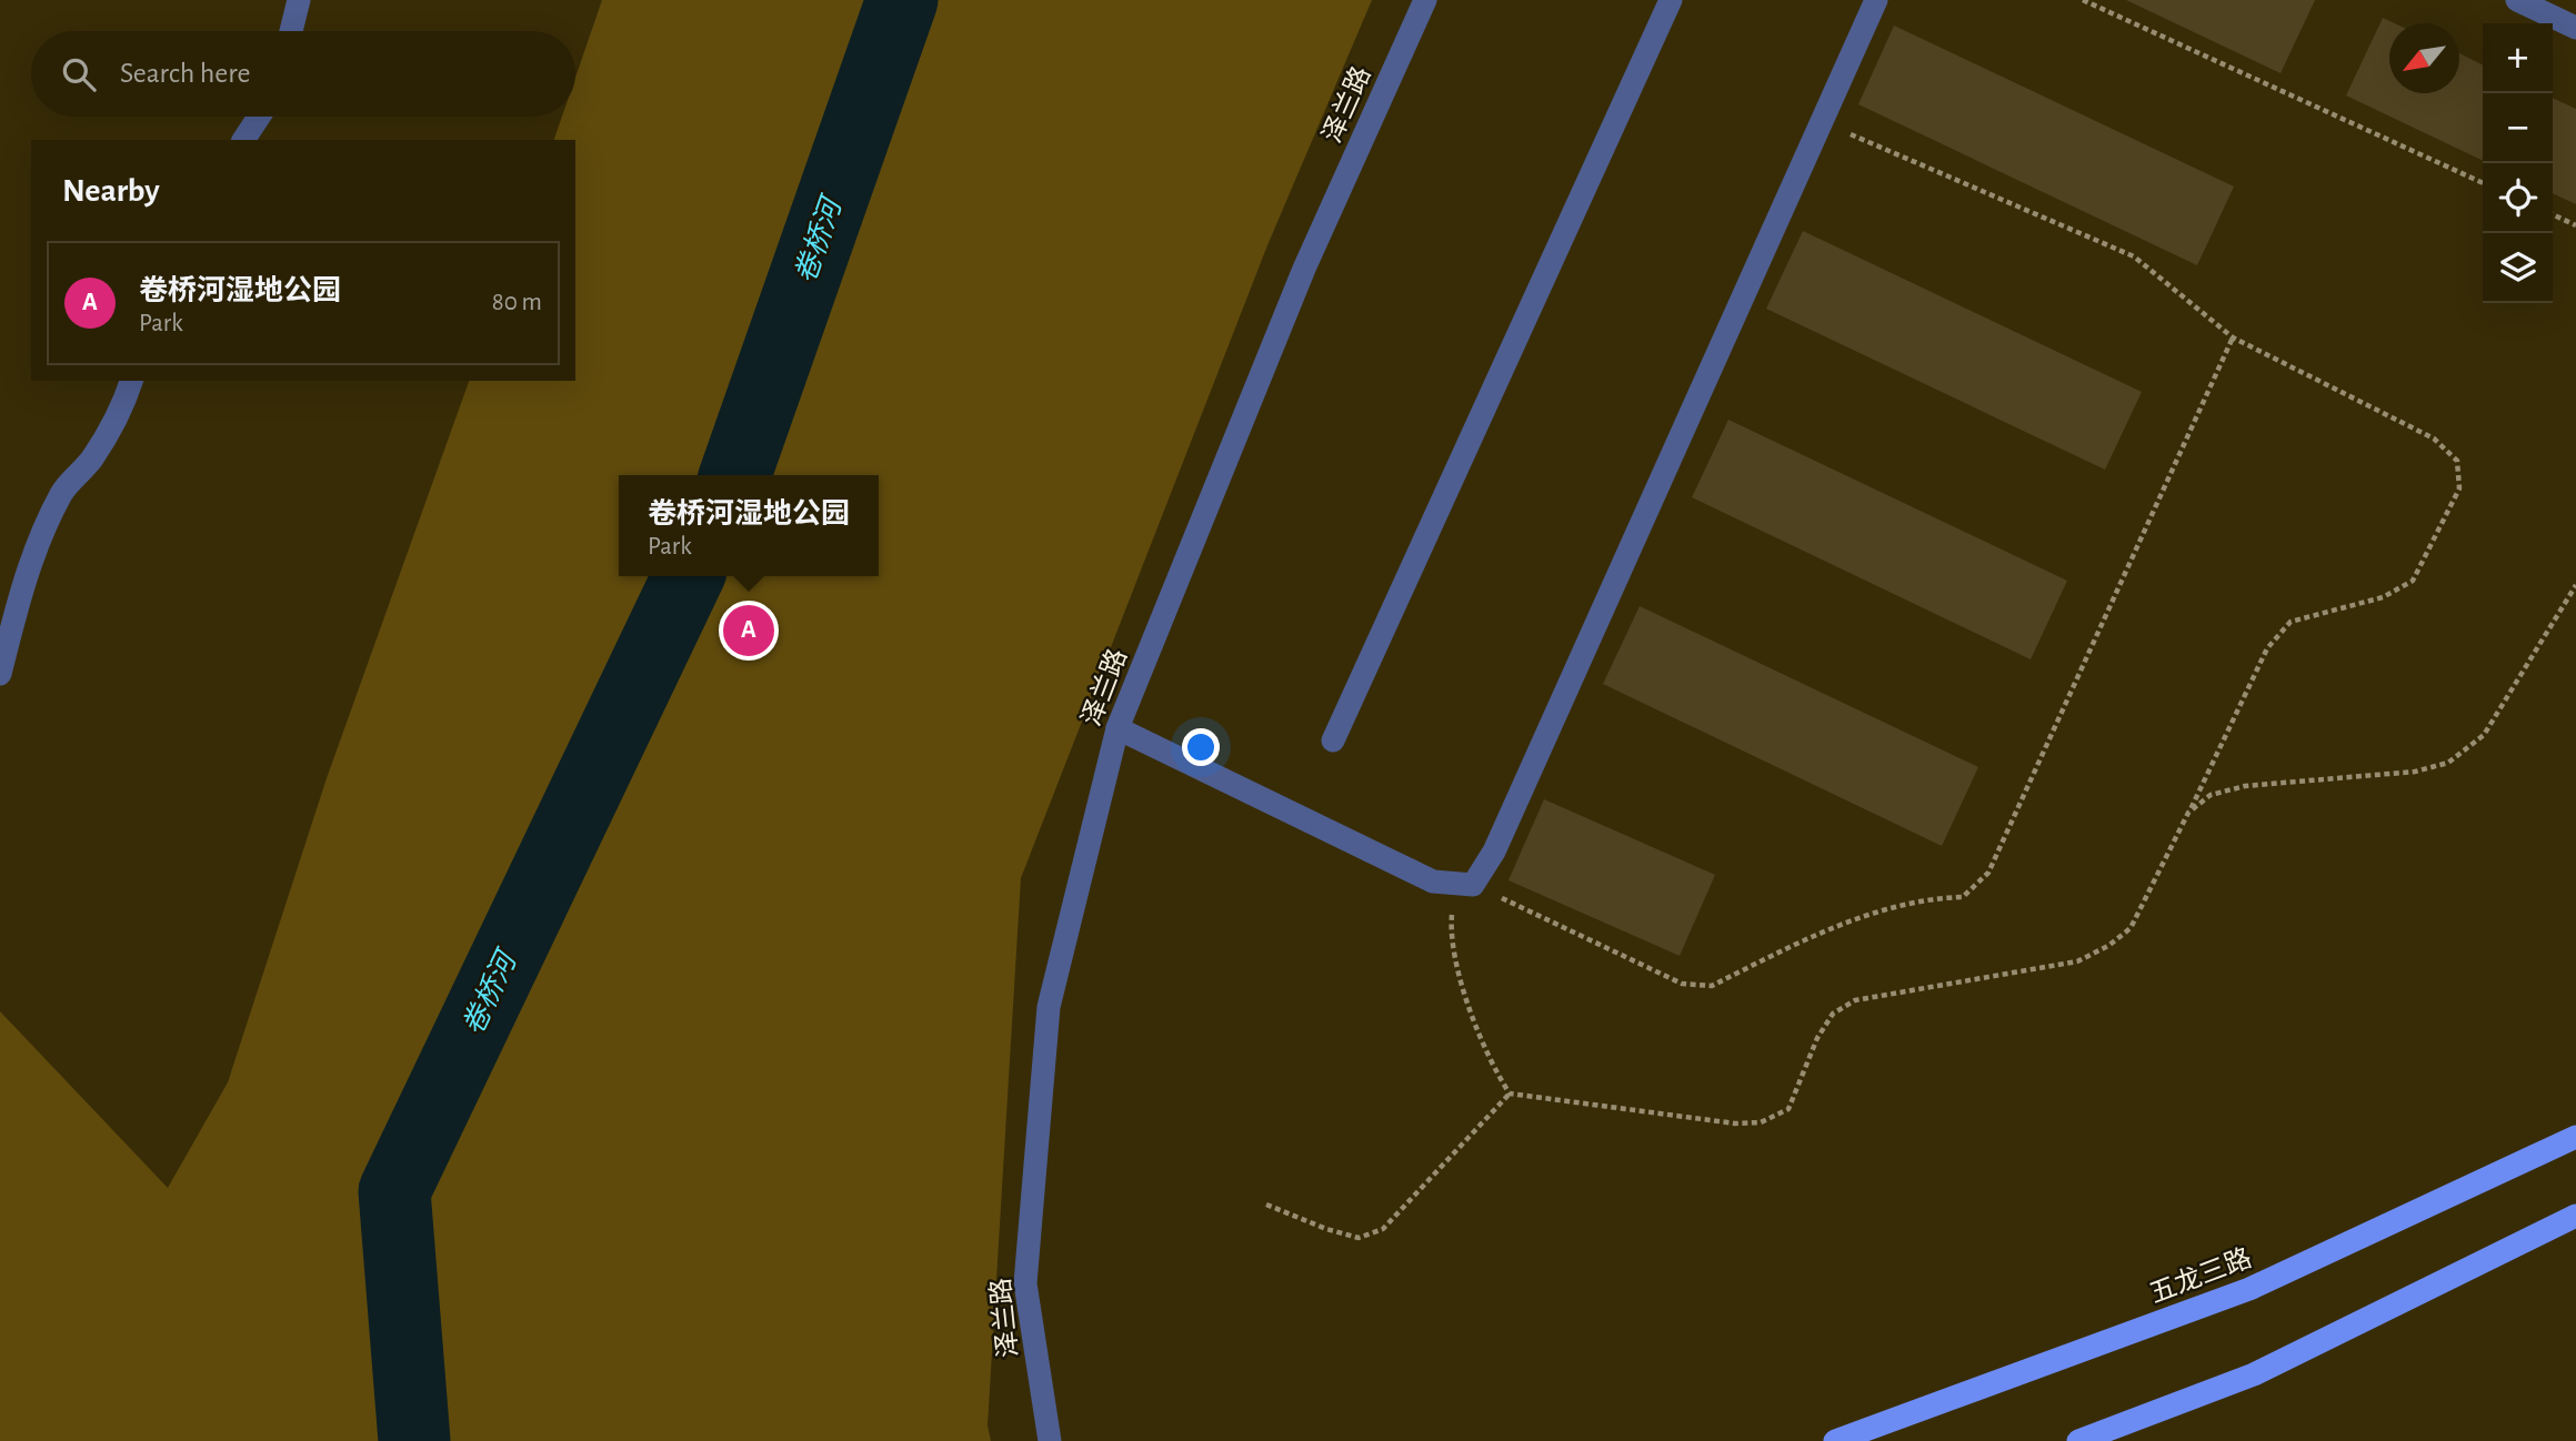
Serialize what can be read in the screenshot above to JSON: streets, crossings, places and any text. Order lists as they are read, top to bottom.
{
  "streets": {
    "main road": ["五龙三路"],
    "street": ["泽兰路"]
  },
  "water": ["卷桥河"],
  "north": "bottom left",
  "page": {
    "map_buttons": ["+", "−"],
    "search": "Search here",
    "heading": "Nearby",
    "list": [
      {
        "mark": "A",
        "name": "卷桥河湿地公园",
        "note": "Park",
        "value": "80 m"
      }
    ],
    "popup": ["卷桥河湿地公园", "Park"],
    "pins": "A"
  }
}
